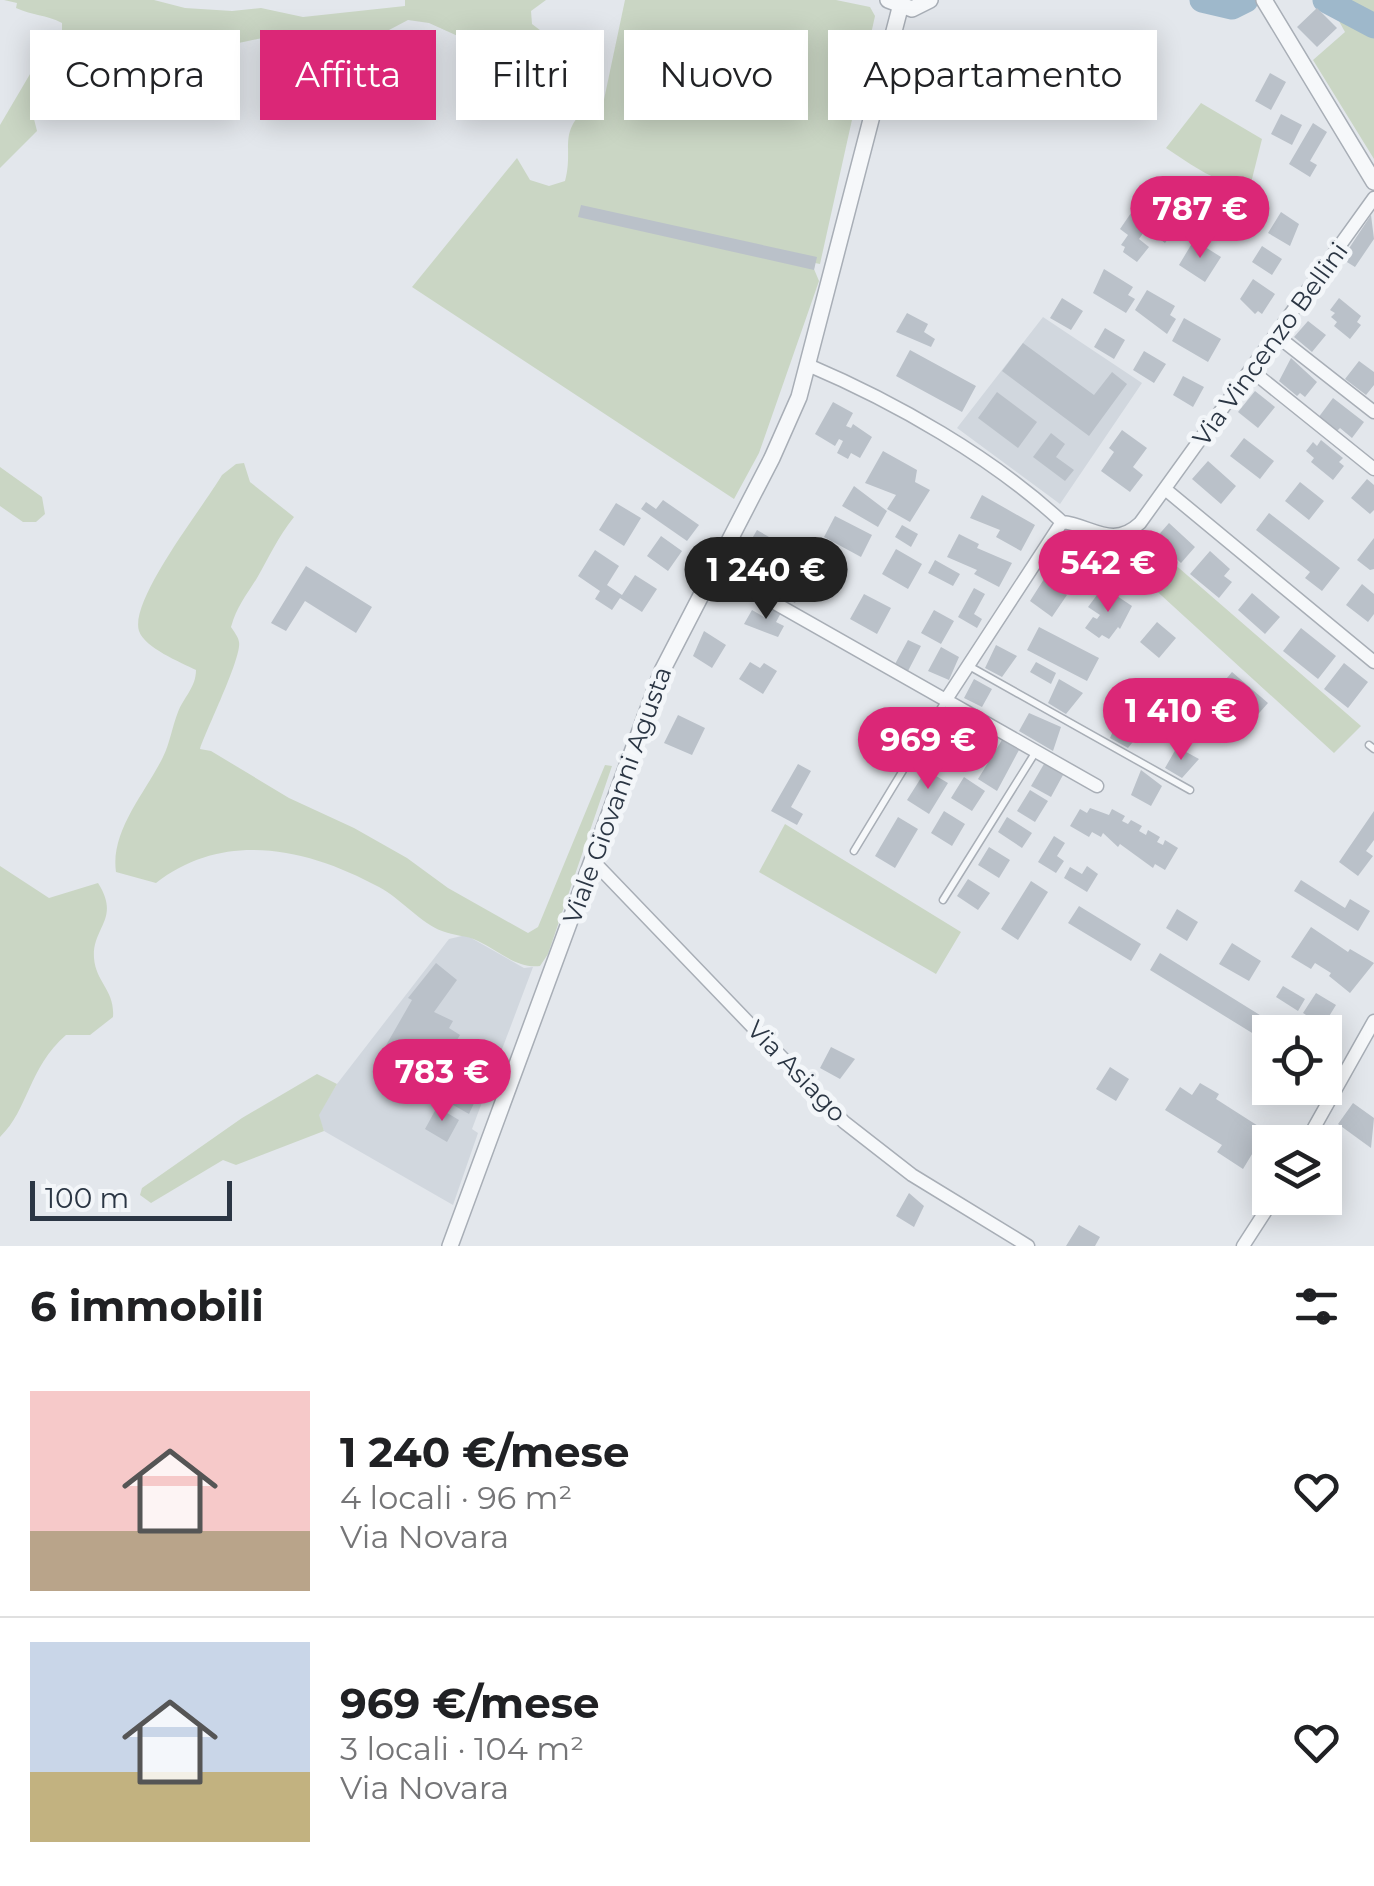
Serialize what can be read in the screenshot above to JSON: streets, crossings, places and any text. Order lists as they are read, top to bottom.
{
  "streets": {
    "street": ["Via Vincenzo Bellini", "Viale Giovanni Agusta", "Via Asiago"]
  },
  "crossings": [
    ["Via Vincenzo Bellini", "Viale Giovanni Agusta"],
    ["Viale Giovanni Agusta", "Via Asiago"]
  ],
  "scale_bar": "100 m",
  "page": {
    "chip": [
      "Compra",
      "Affitta",
      "Filtri",
      "Nuovo",
      "Appartamento"
    ],
    "price": [
      "787 €",
      "542 €",
      "1 240 €",
      "1 410 €",
      "969 €",
      "783 €"
    ],
    "scale": "100 m",
    "heading": "6 immobili",
    "list": [
      {
        "name": "1 240 €/mese",
        "note": "4 locali · 96 m² · Via Novara"
      },
      {
        "name": "969 €/mese",
        "note": "3 locali · 104 m² · Via Novara"
      }
    ]
  }
}
